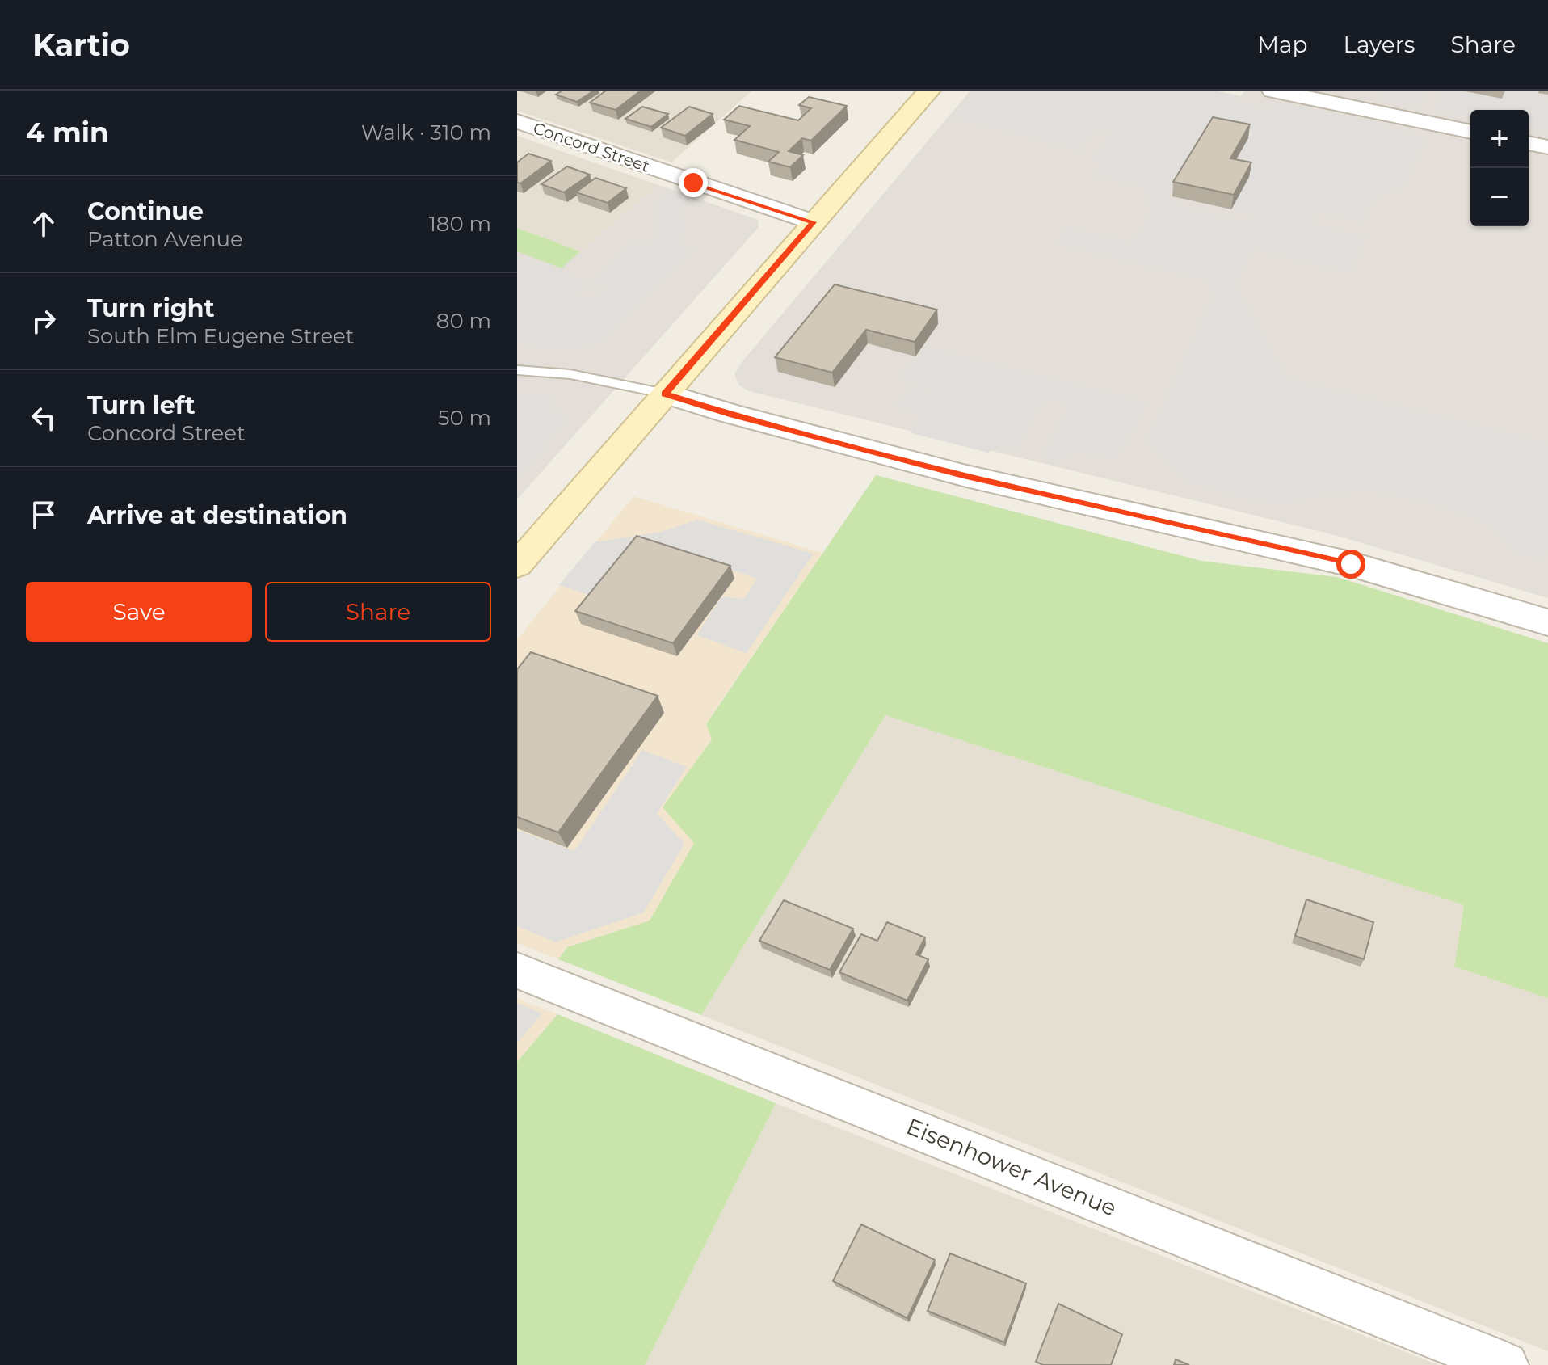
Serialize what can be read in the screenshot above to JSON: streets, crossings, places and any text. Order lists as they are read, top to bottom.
{
  "streets": {
    "street": ["Concord Street", "Eisenhower Avenue"]
  },
  "page": {
    "header": "Kartio",
    "nav": ["Map", "Layers", "Share"],
    "heading": ["4 min", "Walk · 310 m"],
    "map_buttons": ["+", "−"],
    "list": [
      ["Continue", "Patton Avenue", "180 m"],
      ["Turn right", "South Elm Eugene Street", "80 m"],
      ["Turn left", "Concord Street", "50 m"],
      "Arrive at destination"
    ],
    "buttons": ["Save", "Share"]
  }
}
